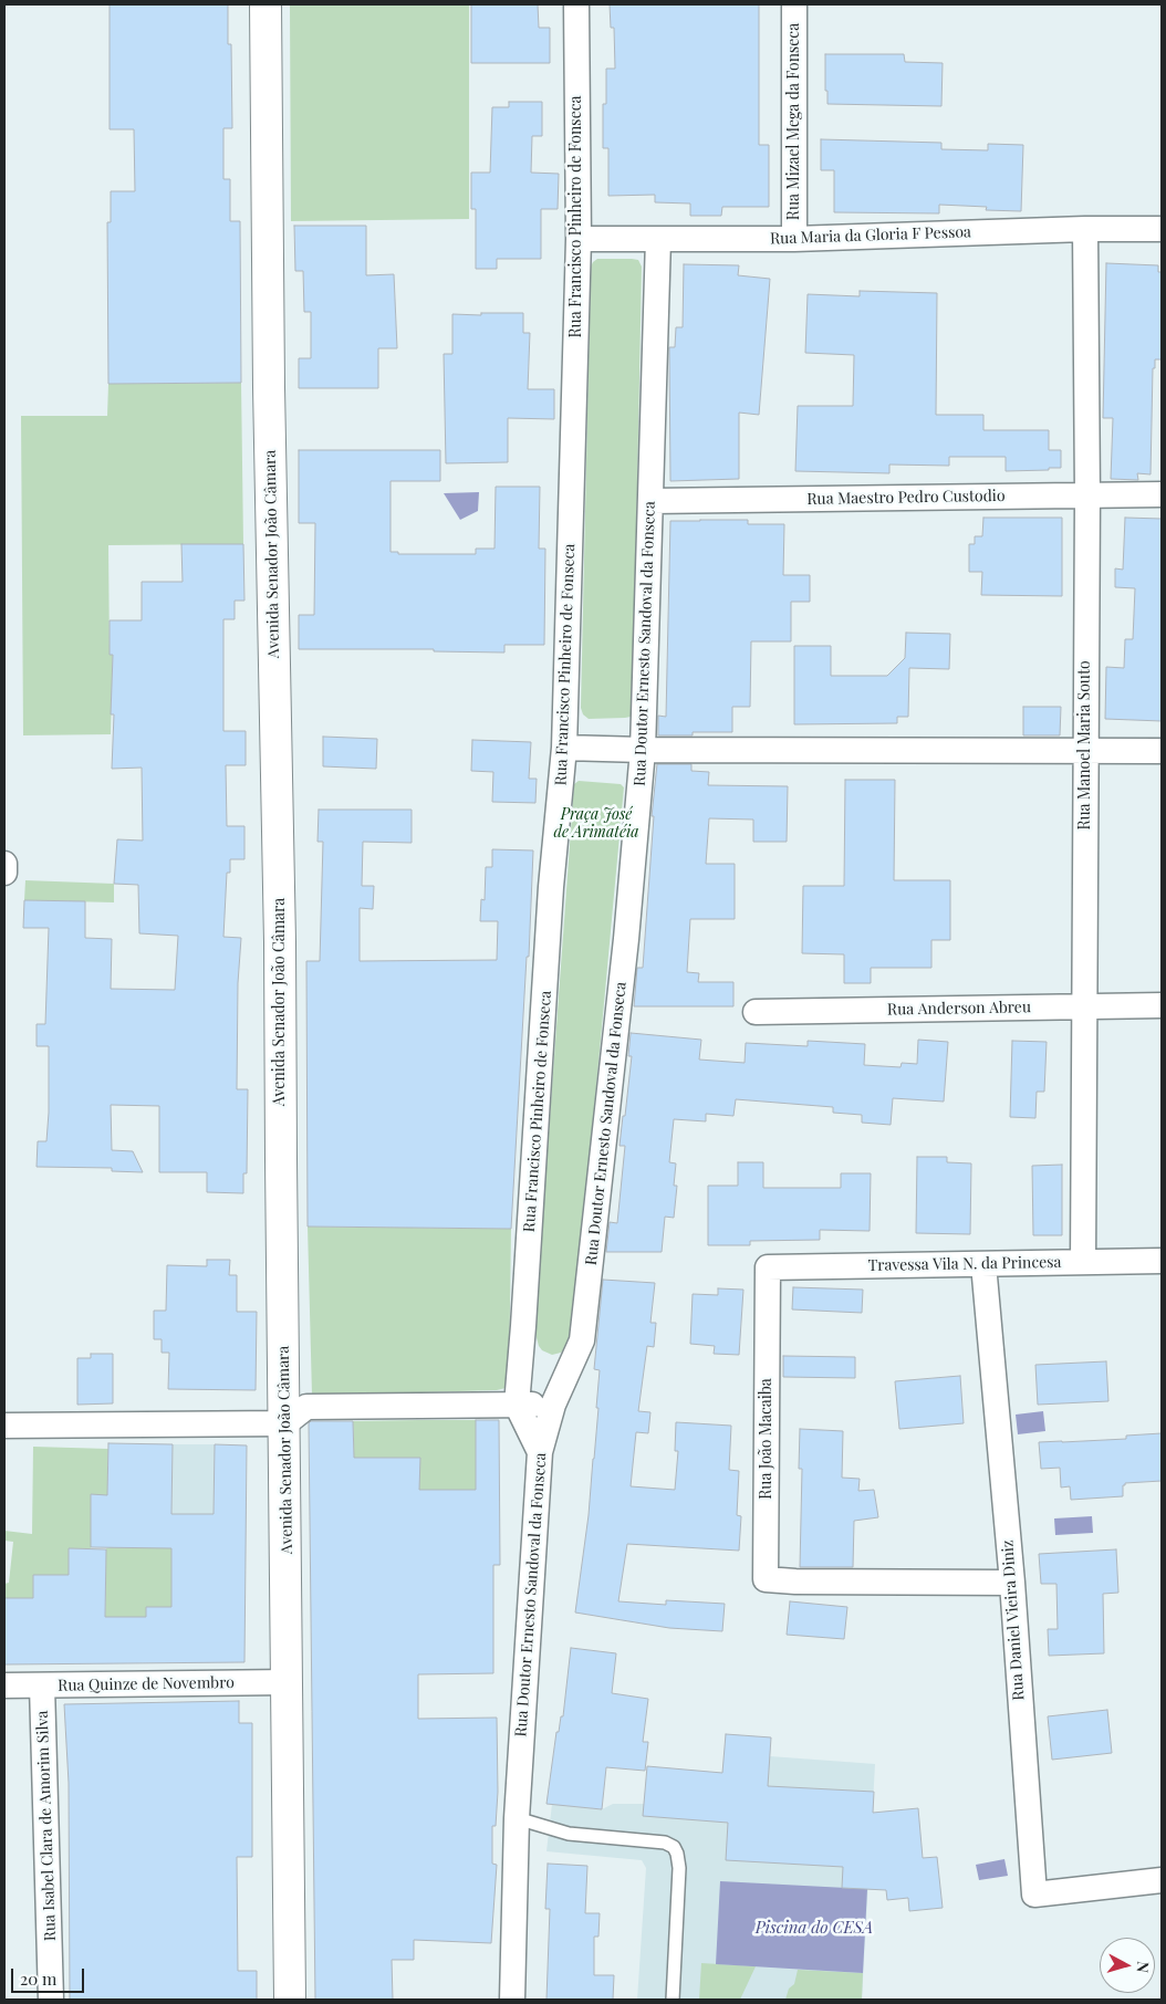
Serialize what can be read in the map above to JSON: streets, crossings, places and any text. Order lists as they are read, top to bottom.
{
  "streets": {
    "main road": ["Avenida Senador João Câmara"],
    "street": [
      "Rua Mizael Mega da Fonseca",
      "Rua Francisco Pinheiro de Fonseca",
      "Rua Maria da Gloria F Pessoa",
      "Rua Maestro Pedro Custodio",
      "Rua Doutor Ernesto Sandoval da Fonseca",
      "Rua Manoel Maria Souto",
      "Rua Anderson Abreu",
      "Travessa Vila N. da Princesa",
      "Rua João Macaiba",
      "Rua Daniel Vieira Diniz",
      "Rua Quinze de Novembro",
      "Rua Isabel Clara de Amorim Silva"
    ]
  },
  "crossings": [
    ["Rua Mizael Mega da Fonseca", "Rua Maria da Gloria F Pessoa"],
    ["Rua Francisco Pinheiro de Fonseca", "Rua Maria da Gloria F Pessoa"],
    ["Rua Maria da Gloria F Pessoa", "Rua Doutor Ernesto Sandoval da Fonseca"],
    ["Rua Maria da Gloria F Pessoa", "Rua Manoel Maria Souto"],
    ["Rua Maestro Pedro Custodio", "Rua Doutor Ernesto Sandoval da Fonseca"],
    ["Rua Maestro Pedro Custodio", "Rua Manoel Maria Souto"],
    ["Avenida Senador João Câmara", "Rua Quinze de Novembro"],
    ["Rua Manoel Maria Souto", "Rua Anderson Abreu"],
    ["Rua Manoel Maria Souto", "Travessa Vila N. da Princesa"],
    ["Travessa Vila N. da Princesa", "Rua João Macaiba"],
    ["Travessa Vila N. da Princesa", "Rua Daniel Vieira Diniz"],
    ["Rua João Macaiba", "Rua Daniel Vieira Diniz"],
    ["Rua Quinze de Novembro", "Rua Isabel Clara de Amorim Silva"]
  ],
  "water": ["Piscina do CESA"],
  "parks": ["Praça José de Arimatéia"],
  "scale_bar": "20 m",
  "north": "right"
}
